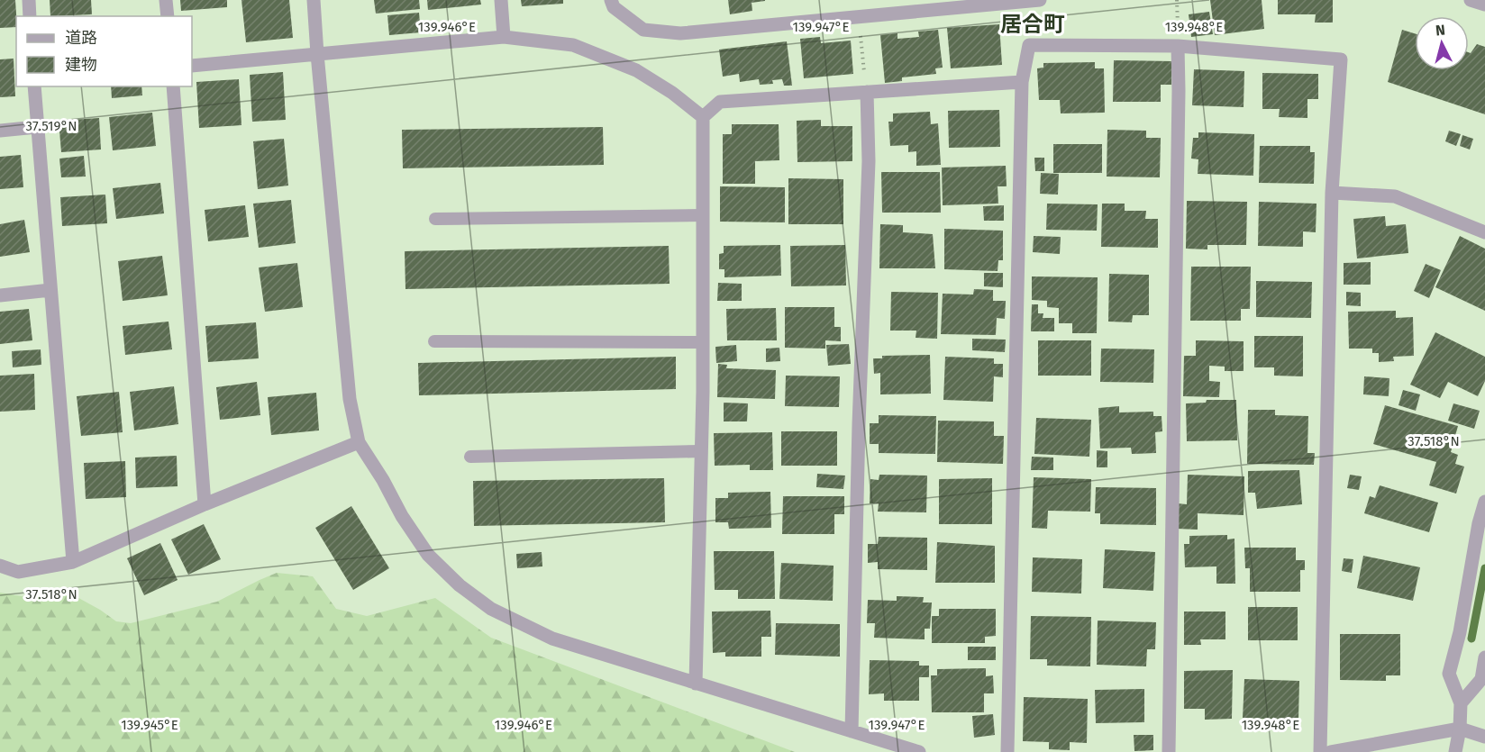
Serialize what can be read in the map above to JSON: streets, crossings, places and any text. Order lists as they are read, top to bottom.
{
  "districts": ["居合町"],
  "legend": ["道路", "建物"],
  "north": "top",
  "coordinates": [
    "139.946°E",
    "139.947°E",
    "139.948°E",
    "37.519°N",
    "37.518°N",
    "139.945°E"
  ]
}
